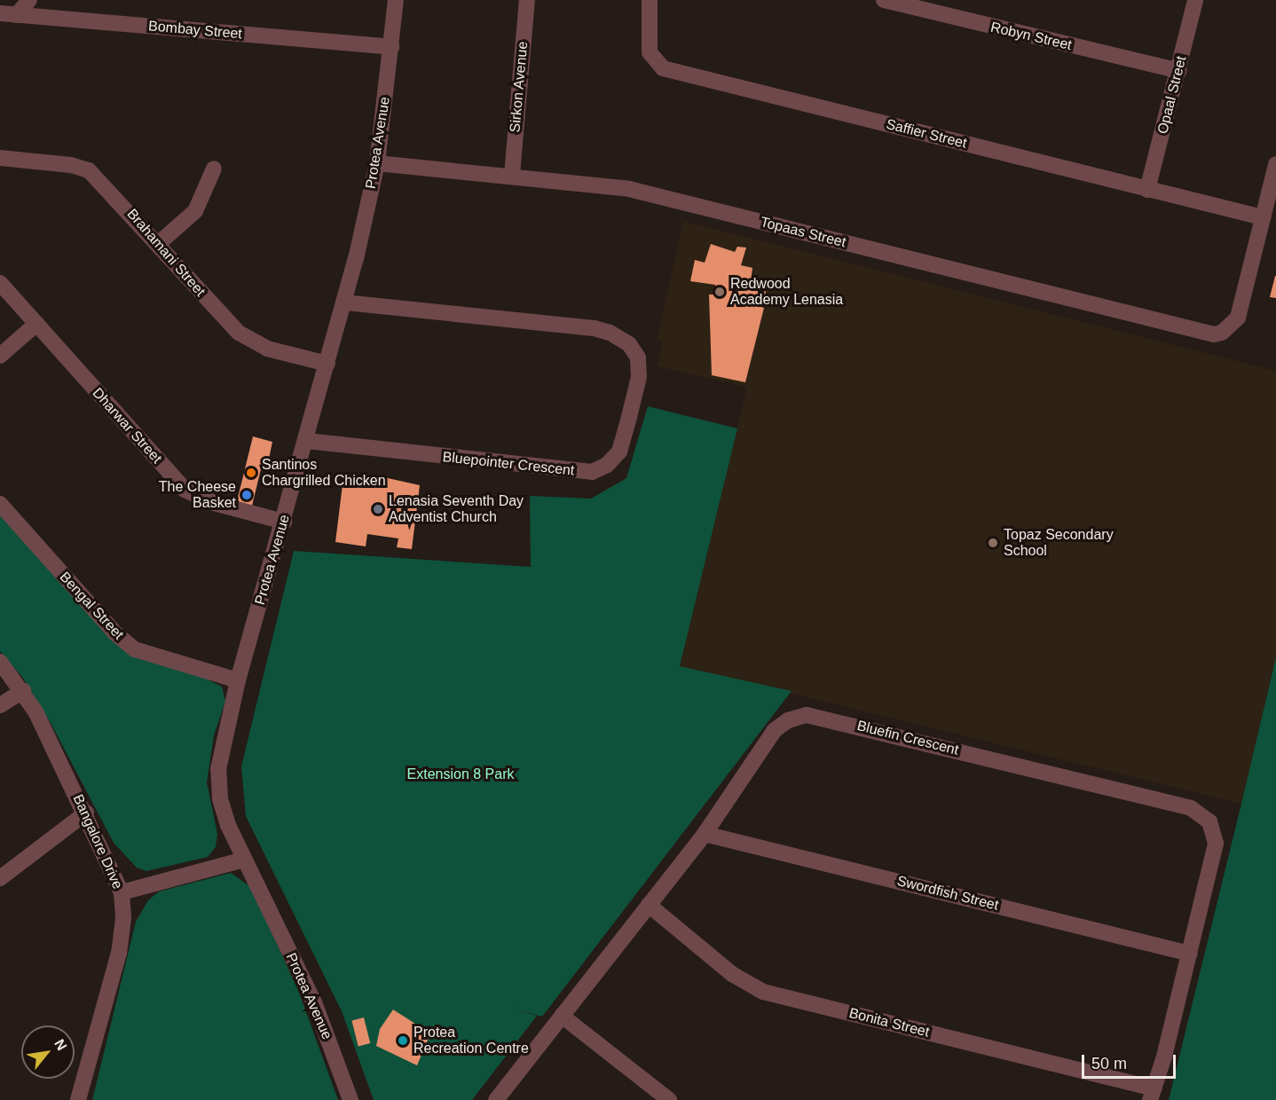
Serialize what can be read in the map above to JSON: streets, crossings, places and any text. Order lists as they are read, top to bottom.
{
  "streets": {
    "street": [
      "Bombay Street",
      "Robyn Street",
      "Sirkon Avenue",
      "Opaal Street",
      "Saffier Street",
      "Protea Avenue",
      "Topaas Street",
      "Brahamani Street",
      "Dharwar Street",
      "Bluepointer Crescent",
      "Bengal Street",
      "Bluefin Crescent",
      "Bangalore Drive",
      "Swordfish Street",
      "Bonita Street"
    ]
  },
  "crossings": [
    ["Bombay Street", "Protea Avenue"],
    ["Robyn Street", "Opaal Street"],
    ["Sirkon Avenue", "Topaas Street"],
    ["Opaal Street", "Saffier Street"],
    ["Saffier Street", "Topaas Street"],
    ["Protea Avenue", "Topaas Street"],
    ["Protea Avenue", "Brahamani Street"],
    ["Protea Avenue", "Dharwar Street"],
    ["Protea Avenue", "Bluepointer Crescent"],
    ["Protea Avenue", "Bengal Street"],
    ["Bluefin Crescent", "Swordfish Street"],
    ["Bluefin Crescent", "Bonita Street"]
  ],
  "parks": ["Extension 8 Park"],
  "places": [
    "Redwood Academy Lenasia",
    "Santinos Chargrilled Chicken",
    "The Cheese Basket",
    "Lenasia Seventh Day Adventist Church",
    "Topaz Secondary School",
    "Protea Recreation Centre"
  ],
  "scale_bar": "50 m",
  "north": "top right"
}
